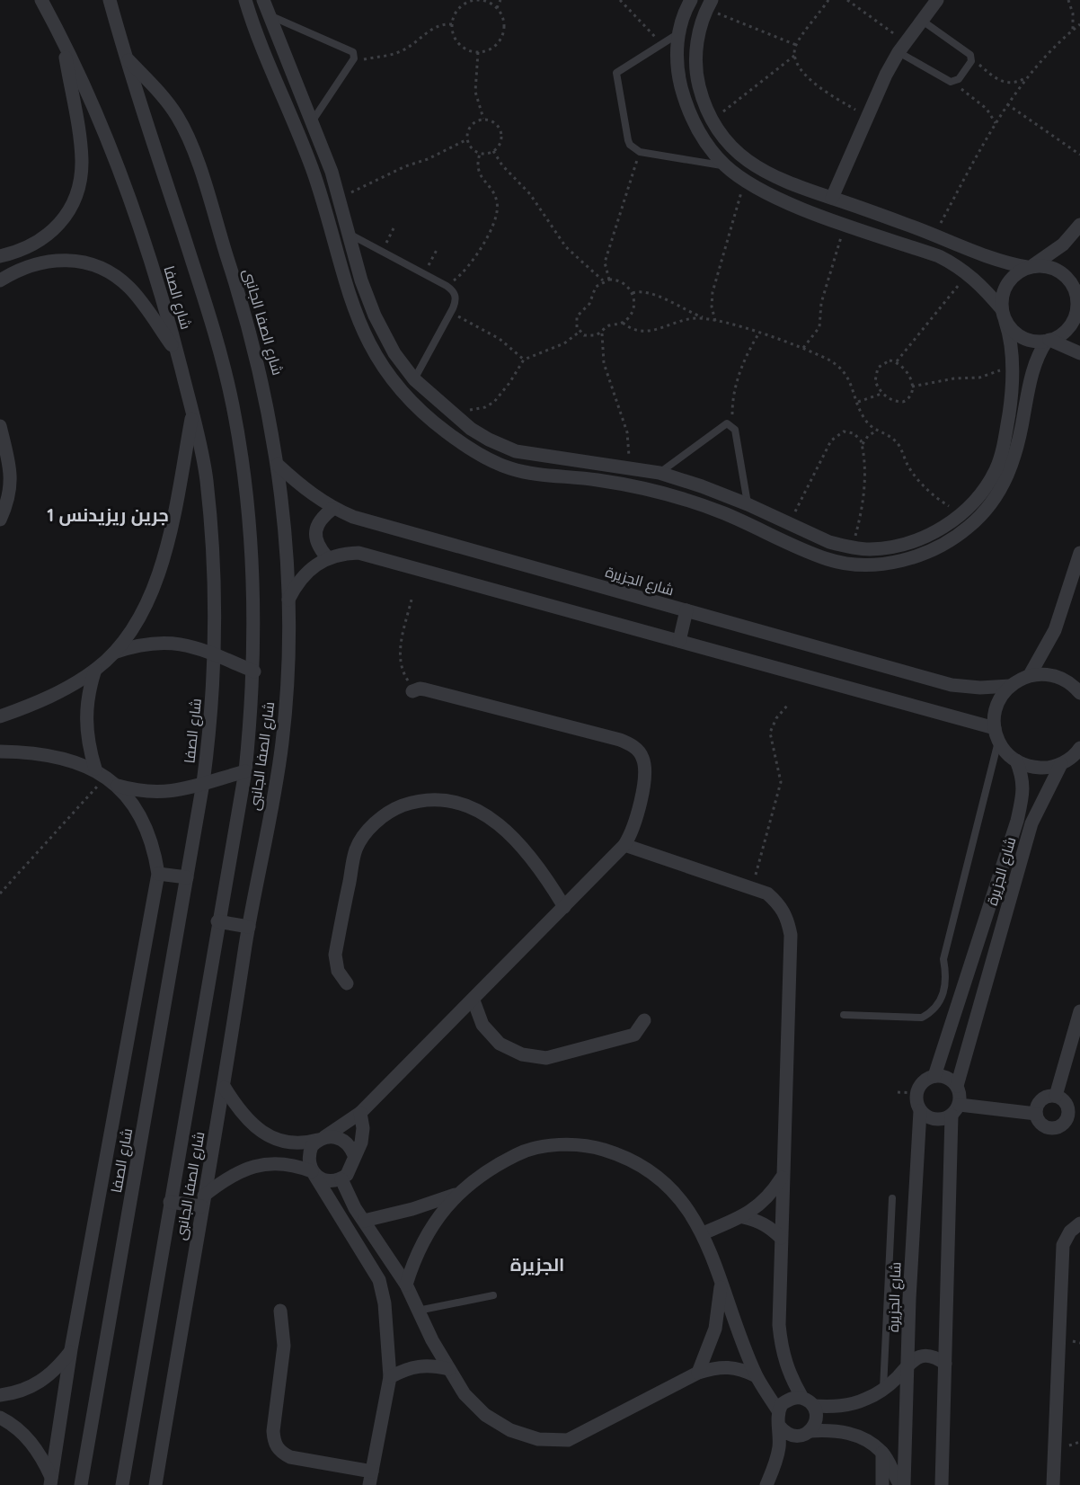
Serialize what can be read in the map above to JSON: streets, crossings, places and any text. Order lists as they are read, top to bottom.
{
  "streets": {
    "street": ["شارع الصفا", "شارع الصفا الجانبى", "شارع الجزيرة"]
  },
  "crossings": [
    ["شارع الصفا", "شارع الصفا الجانبى"],
    ["شارع الصفا الجانبى", "شارع الجزيرة"]
  ],
  "districts": ["جرين ريزيدنس 1", "الجزيرة"]
}
